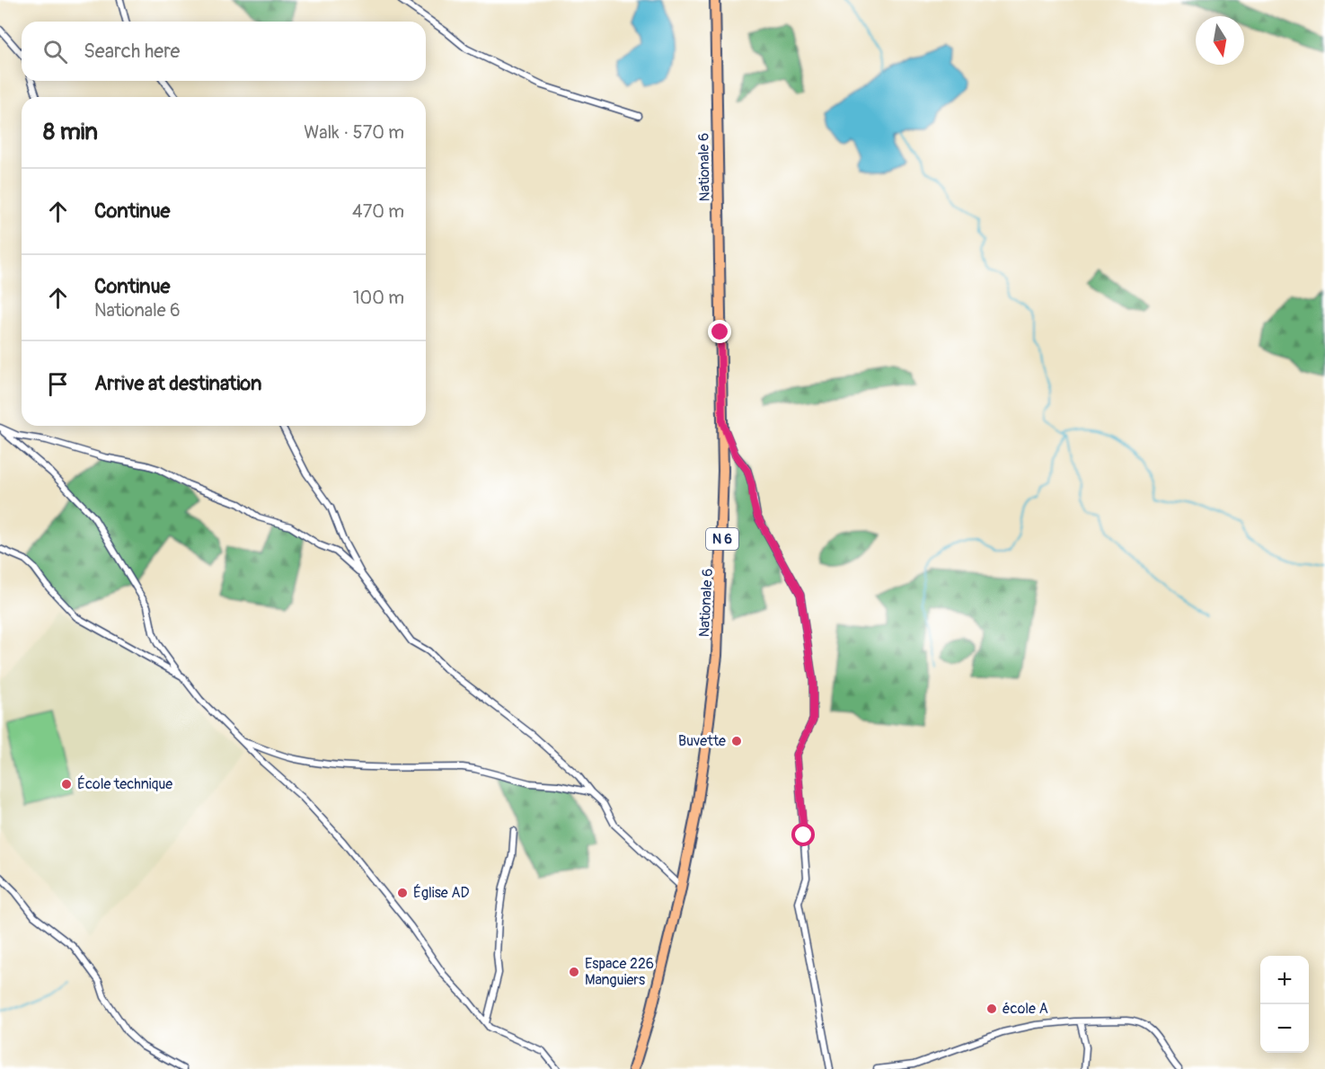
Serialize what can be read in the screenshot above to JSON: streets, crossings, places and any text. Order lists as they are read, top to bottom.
{
  "streets": {
    "main road": ["Nationale 6", "N 6"]
  },
  "places": [
    "Buvette",
    "École technique",
    "Église AD",
    "Espace 226 Manguiers",
    "école A"
  ],
  "north": "bottom",
  "page": {
    "search": "Search here",
    "heading": ["8 min", "Walk · 570 m"],
    "list": [
      ["Continue", "470 m"],
      ["Continue", "Nationale 6", "100 m"],
      "Arrive at destination"
    ],
    "map_buttons": ["+", "−"]
  }
}
